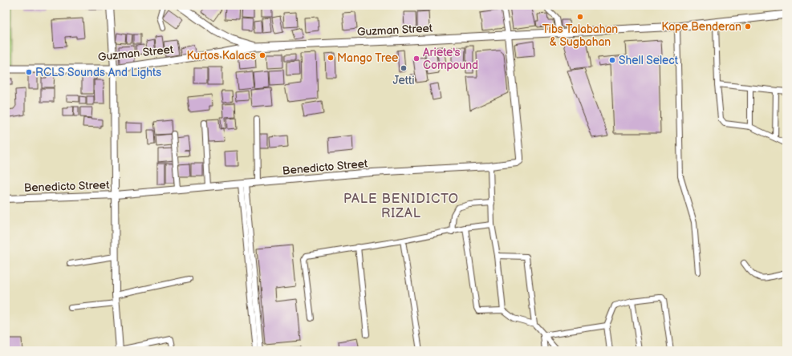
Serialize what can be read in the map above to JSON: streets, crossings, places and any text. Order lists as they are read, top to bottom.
{
  "streets": {
    "main road": ["Guzman Street"],
    "street": ["Benedicto Street"]
  },
  "crossings": [
    ["Guzman Street", "Benedicto Street"]
  ],
  "districts": ["PALE BENIDICTO RIZAL"],
  "places": [
    "Tibs Talabahan & Sugbahan",
    "Kape Benderan",
    "Kurtos Kalacs",
    "Mango Tree",
    "Ariete's Compound",
    "Shell Select",
    "Jetti",
    "RCLS Sounds And Lights"
  ]
}
